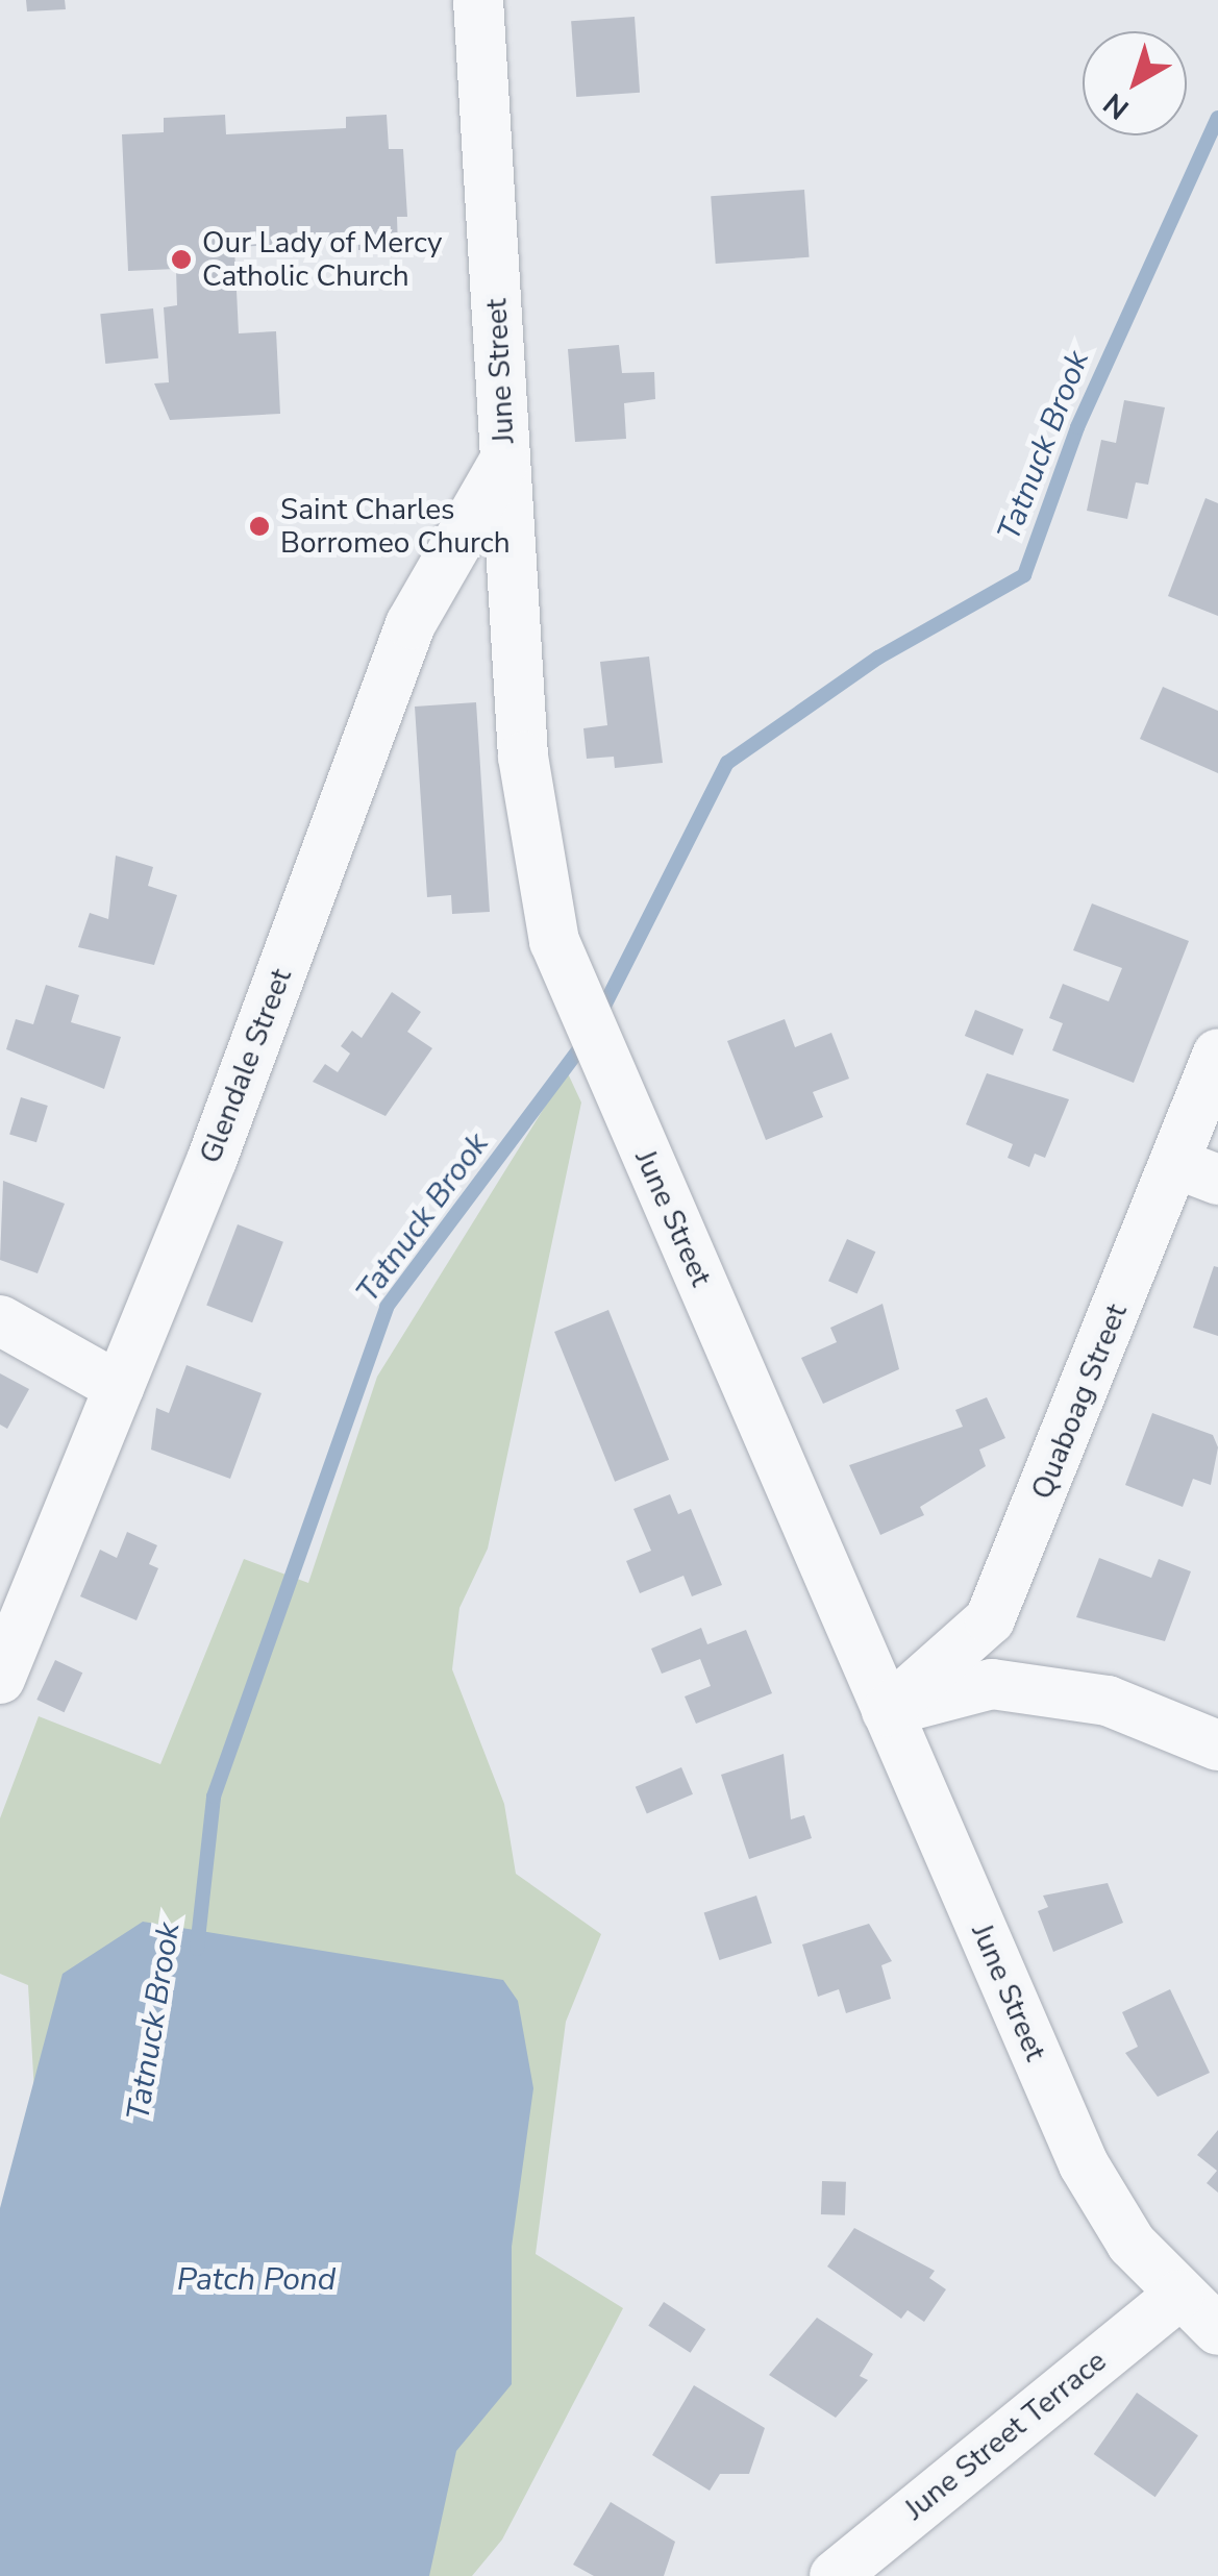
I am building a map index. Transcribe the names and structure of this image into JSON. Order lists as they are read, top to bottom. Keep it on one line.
{"streets":{"street":["June Street","Glendale Street","Quaboag Street","June Street Terrace"]},"crossings":[["June Street","Glendale Street"],["June Street","Quaboag Street"],["June Street","June Street Terrace"]],"water":["Tatnuck Brook","Patch Pond"],"places":["Our Lady of Mercy Catholic Church","Saint Charles Borromeo Church"],"north":"bottom left"}
